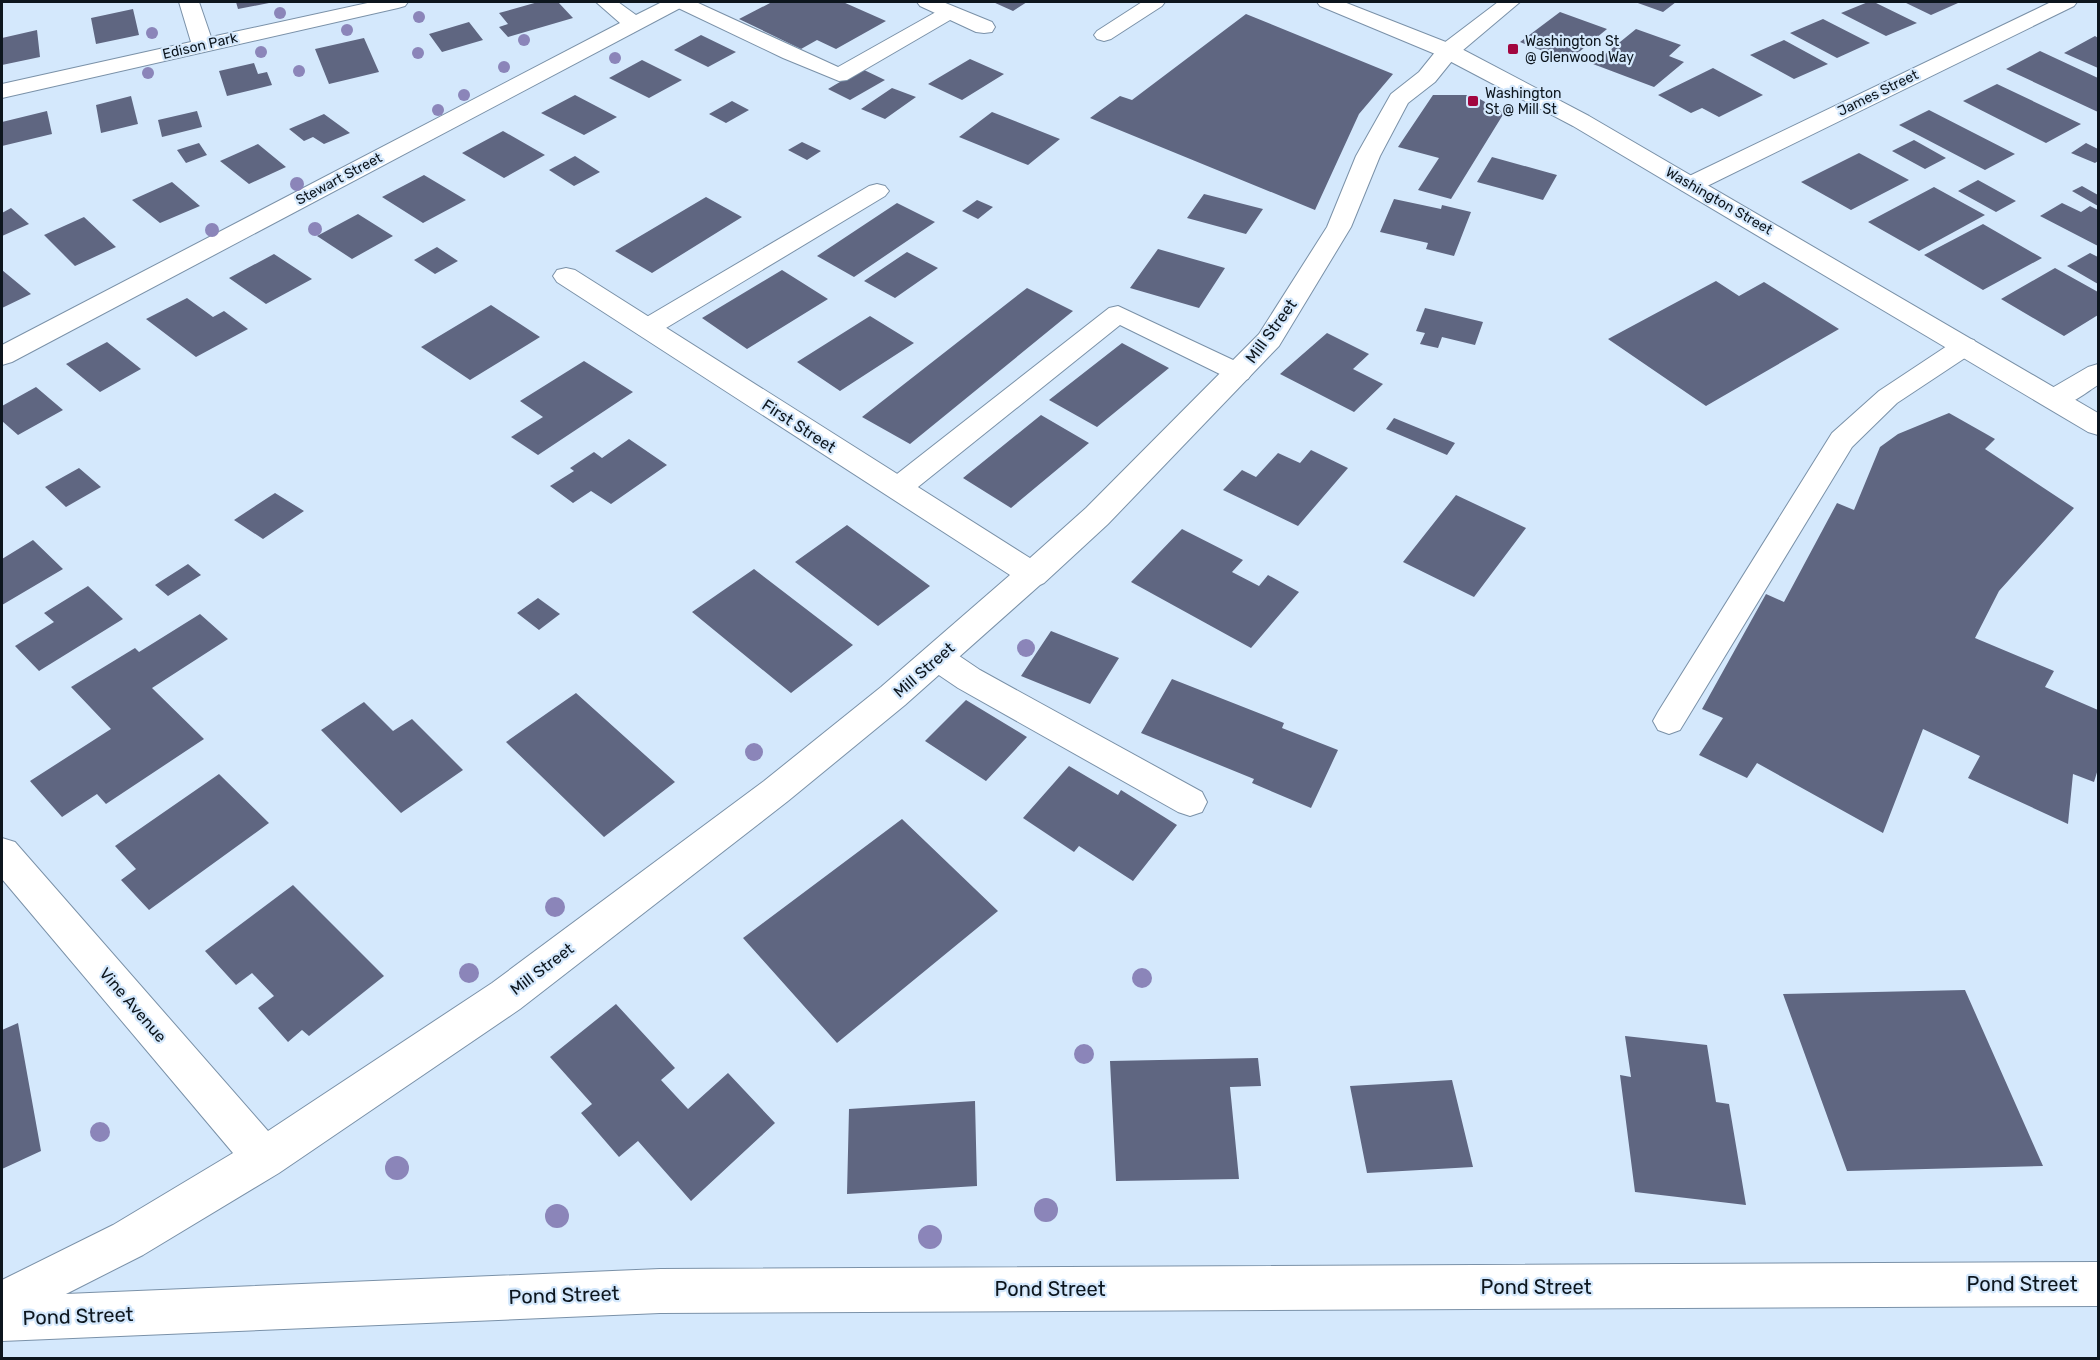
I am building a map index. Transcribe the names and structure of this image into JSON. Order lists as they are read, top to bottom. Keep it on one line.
{"streets":{"street":["Edison Park","James Street","Stewart Street","Washington Street","Mill Street","First Street","Vine Avenue","Pond Street"]},"crossings":[["James Street","Washington Street"],["Washington Street","Mill Street"],["Mill Street","First Street"],["Mill Street","Vine Avenue"],["Mill Street","Pond Street"],["Vine Avenue","Pond Street"]],"places":{"transit":["Washington St @ Glenwood Way","Washington St @ Mill St"]}}
